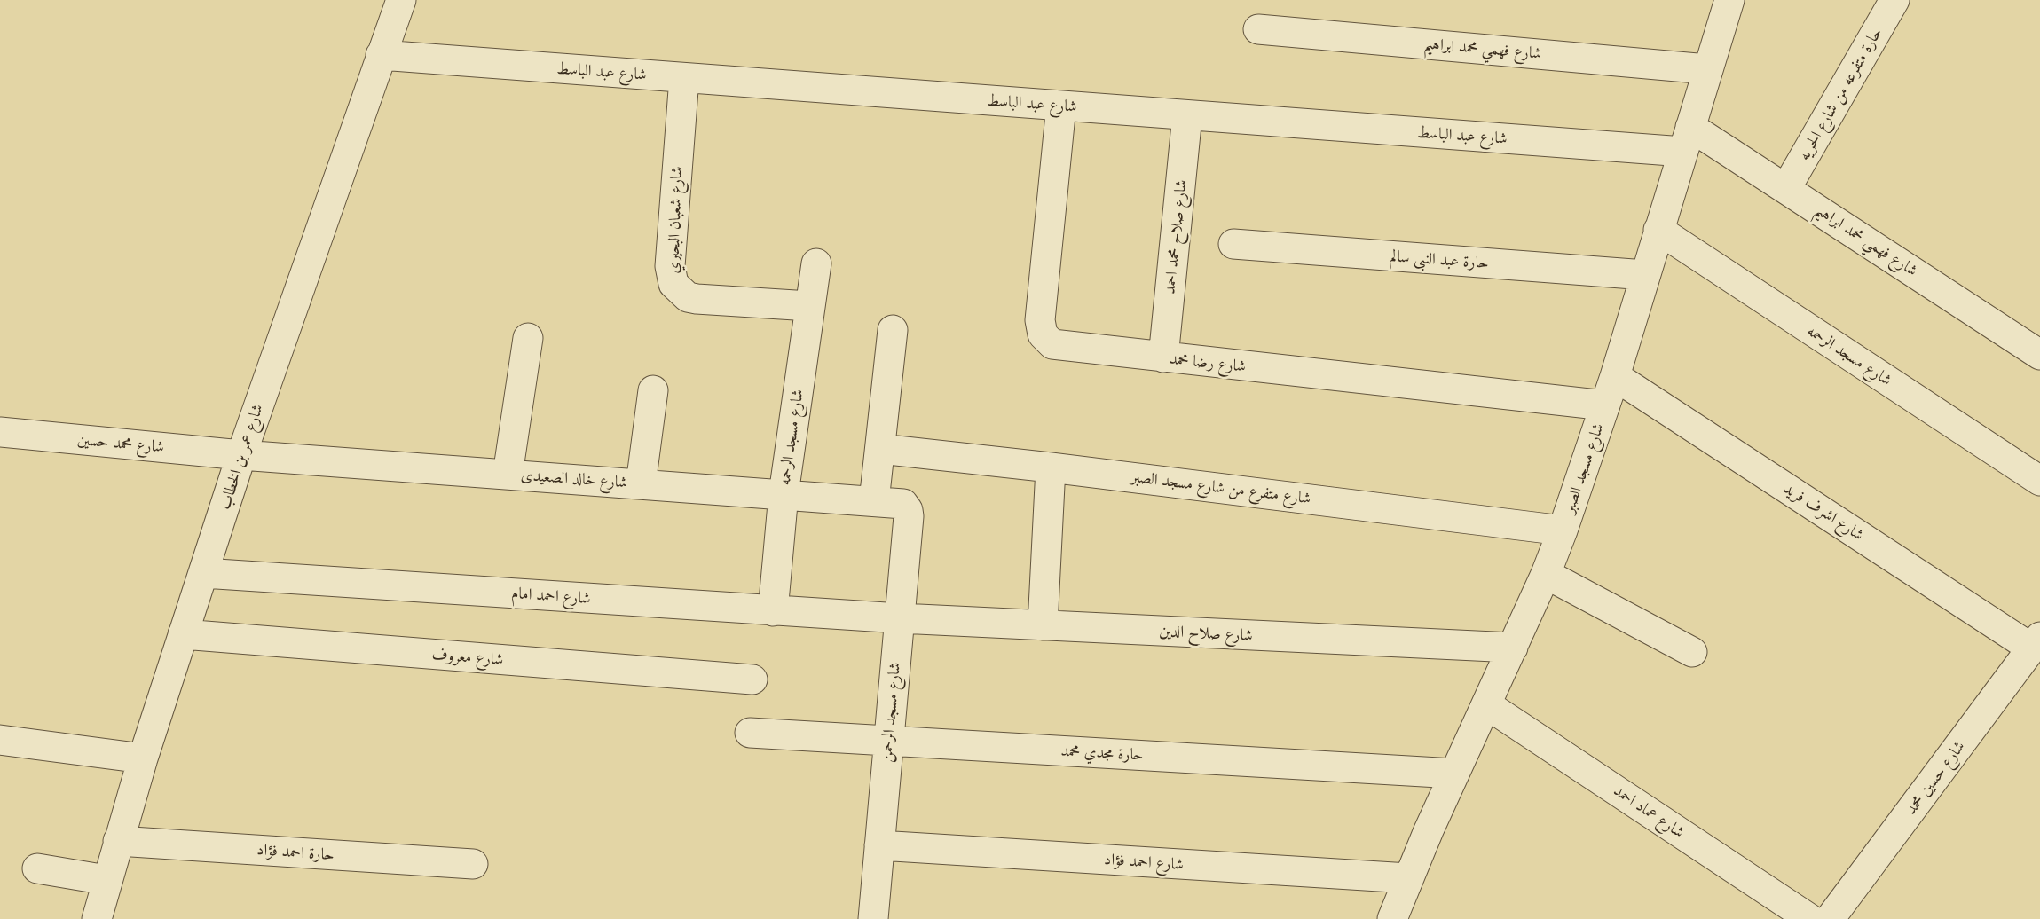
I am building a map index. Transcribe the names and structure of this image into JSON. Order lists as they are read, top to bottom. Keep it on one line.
{"streets":{"street":["شارع فهمي محمد ابراهيم","شارع عبد الباسط","حارة متفرعه من شارع الحريه","شارع شعبان البحيري","شارع صلاح محمد احمد","حارة عبد النبى سالم","شارع مسجد الرحمه","شارع رضا محمد","شارع محمد حسين","شارع عمر بن الخطاب","شارع مسجد الصبر","شارع خالد الصعيدى","شارع متفرع من شارع مسجد الصبر","شارع اشرف فريد","شارع احمد امام","شارع صلاح الدين","شارع معروف","شارع مسجد الرحمن","حارة مجدي محمد","شارع حسين محمد","شارع عماد احمد","حارة احمد فؤاد","شارع احمد فؤاد"]},"crossings":[["شارع فهمي محمد ابراهيم","شارع عبد الباسط"],["شارع فهمي محمد ابراهيم","حارة متفرعه من شارع الحريه"],["شارع فهمي محمد ابراهيم","شارع مسجد الصبر"],["شارع عبد الباسط","شارع شعبان البحيري"],["شارع عبد الباسط","شارع صلاح محمد احمد"],["شارع عبد الباسط","شارع رضا محمد"],["شارع عبد الباسط","شارع عمر بن الخطاب"],["شارع عبد الباسط","شارع مسجد الصبر"],["شارع شعبان البحيري","شارع مسجد الرحمه"],["شارع صلاح محمد احمد","شارع رضا محمد"],["حارة عبد النبى سالم","شارع مسجد الصبر"],["شارع مسجد الرحمه","شارع مسجد الصبر"],["شارع مسجد الرحمه","شارع خالد الصعيدى"],["شارع مسجد الرحمه","شارع احمد امام"],["شارع رضا محمد","شارع مسجد الصبر"],["شارع محمد حسين","شارع عمر بن الخطاب"],["شارع محمد حسين","شارع خالد الصعيدى"],["شارع عمر بن الخطاب","شارع خالد الصعيدى"],["شارع عمر بن الخطاب","شارع احمد امام"],["شارع عمر بن الخطاب","شارع معروف"],["شارع عمر بن الخطاب","حارة احمد فؤاد"],["شارع مسجد الصبر","شارع متفرع من شارع مسجد الصبر"],["شارع مسجد الصبر","شارع اشرف فريد"],["شارع مسجد الصبر","شارع صلاح الدين"],["شارع مسجد الصبر","حارة مجدي محمد"],["شارع مسجد الصبر","شارع عماد احمد"],["شارع مسجد الصبر","شارع احمد فؤاد"],["شارع خالد الصعيدى","شارع مسجد الرحمن"],["شارع اشرف فريد","شارع حسين محمد"],["شارع احمد امام","شارع صلاح الدين"],["شارع احمد امام","شارع مسجد الرحمن"],["شارع صلاح الدين","شارع مسجد الرحمن"],["شارع مسجد الرحمن","حارة مجدي محمد"],["شارع مسجد الرحمن","شارع احمد فؤاد"]]}
